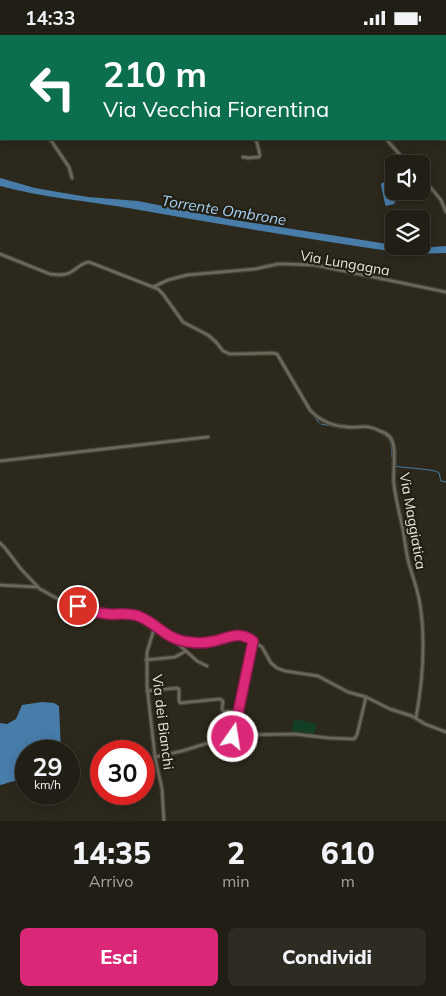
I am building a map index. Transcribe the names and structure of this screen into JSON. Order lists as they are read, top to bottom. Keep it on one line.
{"streets":{"street":["Via Lungagna","Via Maggiatica","Via dei Bianchi"]},"crossings":[["Via Lungagna","Via Maggiatica"]],"water":["Torrente Ombrone"],"page":{"status":"14:33","turn":["210 m","Via Vecchia Fiorentina"],"speed":"29 km/h","limit":"30","eta":["14:35","Arrivo","2","min","610","m"],"buttons":["Esci","Condividi"]}}
